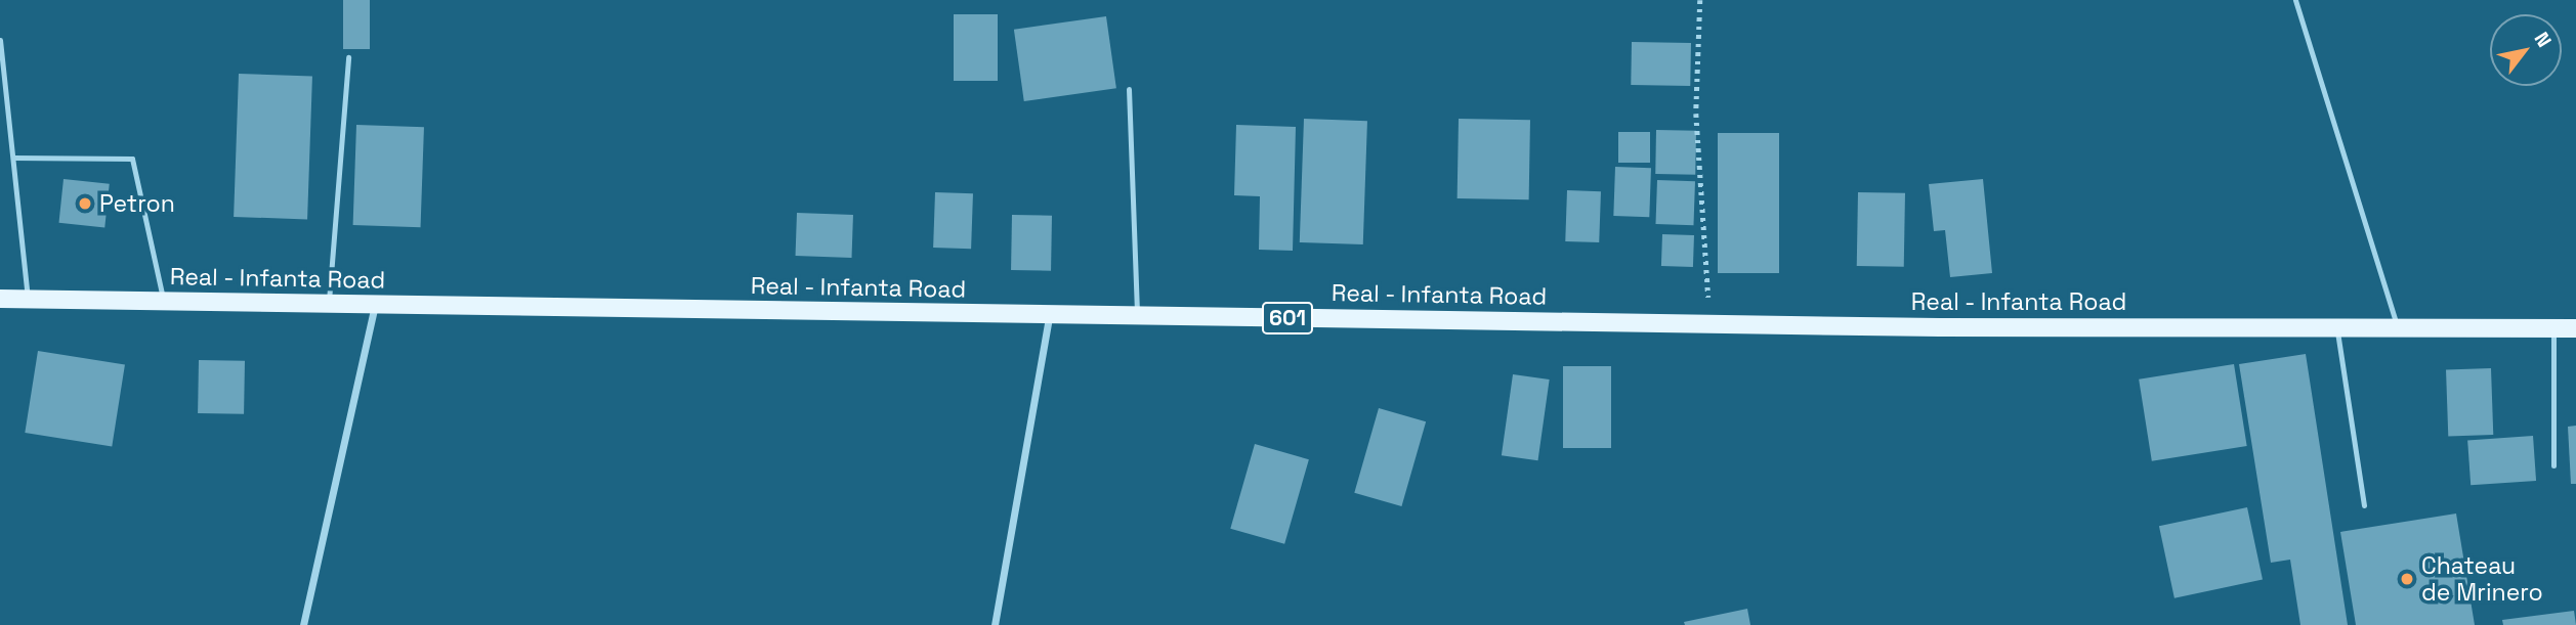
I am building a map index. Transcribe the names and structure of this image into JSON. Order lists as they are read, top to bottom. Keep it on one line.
{"streets":{"main road":["Real - Infanta Road","601"]},"places":["Petron","Chateau de Mrinero"],"north":"top right"}
